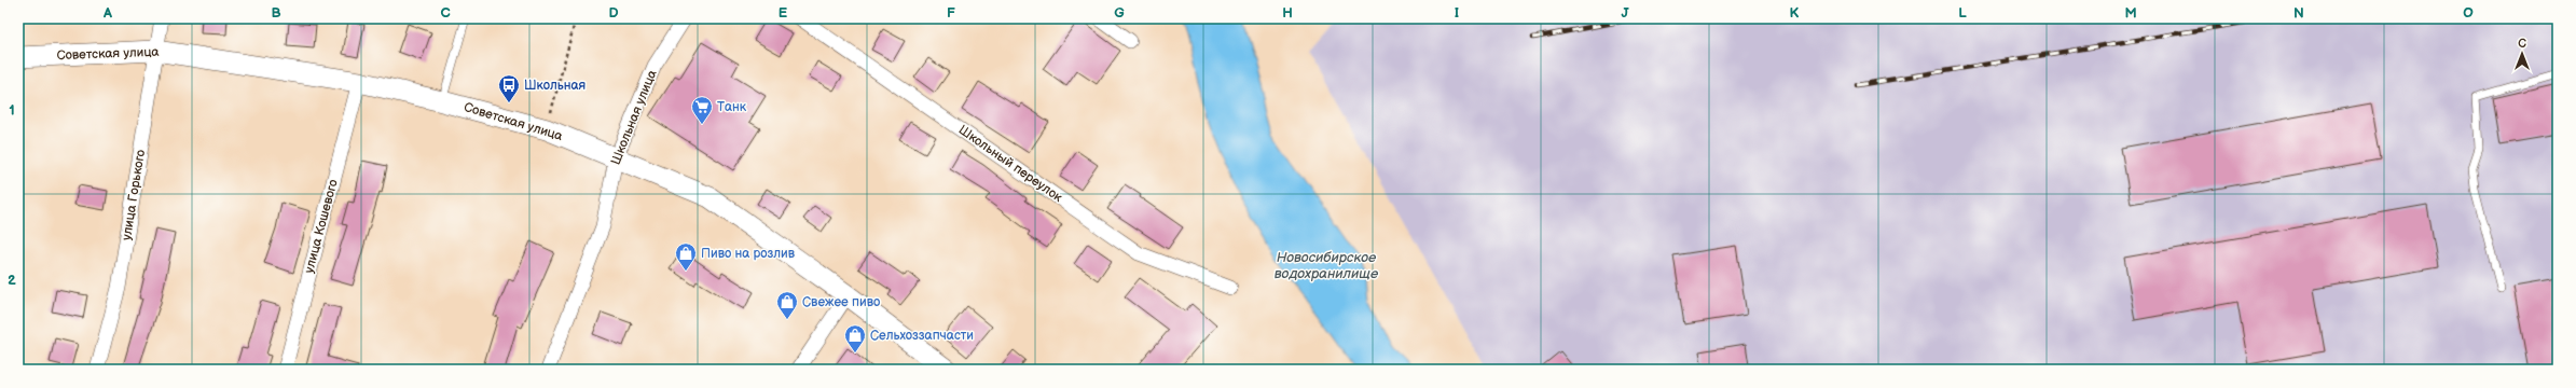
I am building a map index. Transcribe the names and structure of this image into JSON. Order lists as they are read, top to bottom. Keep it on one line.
{"streets":{"main road":["Советская улица"],"street":["Школьная улица","Школьный переулок","улица Горького","улица Кошевого"]},"crossings":[["Советская улица","Школьная улица"],["Советская улица","улица Горького"],["Советская улица","улица Кошевого"]],"water":["Новосибирское водохранилище"],"places":{"bus stop":["Школьная"],"supermarket":["Танк"],"shop":["Пиво на розлив","Свежее пиво","Сельхоззапчасти"]},"north":"top","grid":{"columns":["A","B","C","D","E","F","G","H","I","J","K","L","M","N","O"],"rows":["1","2"]}}
